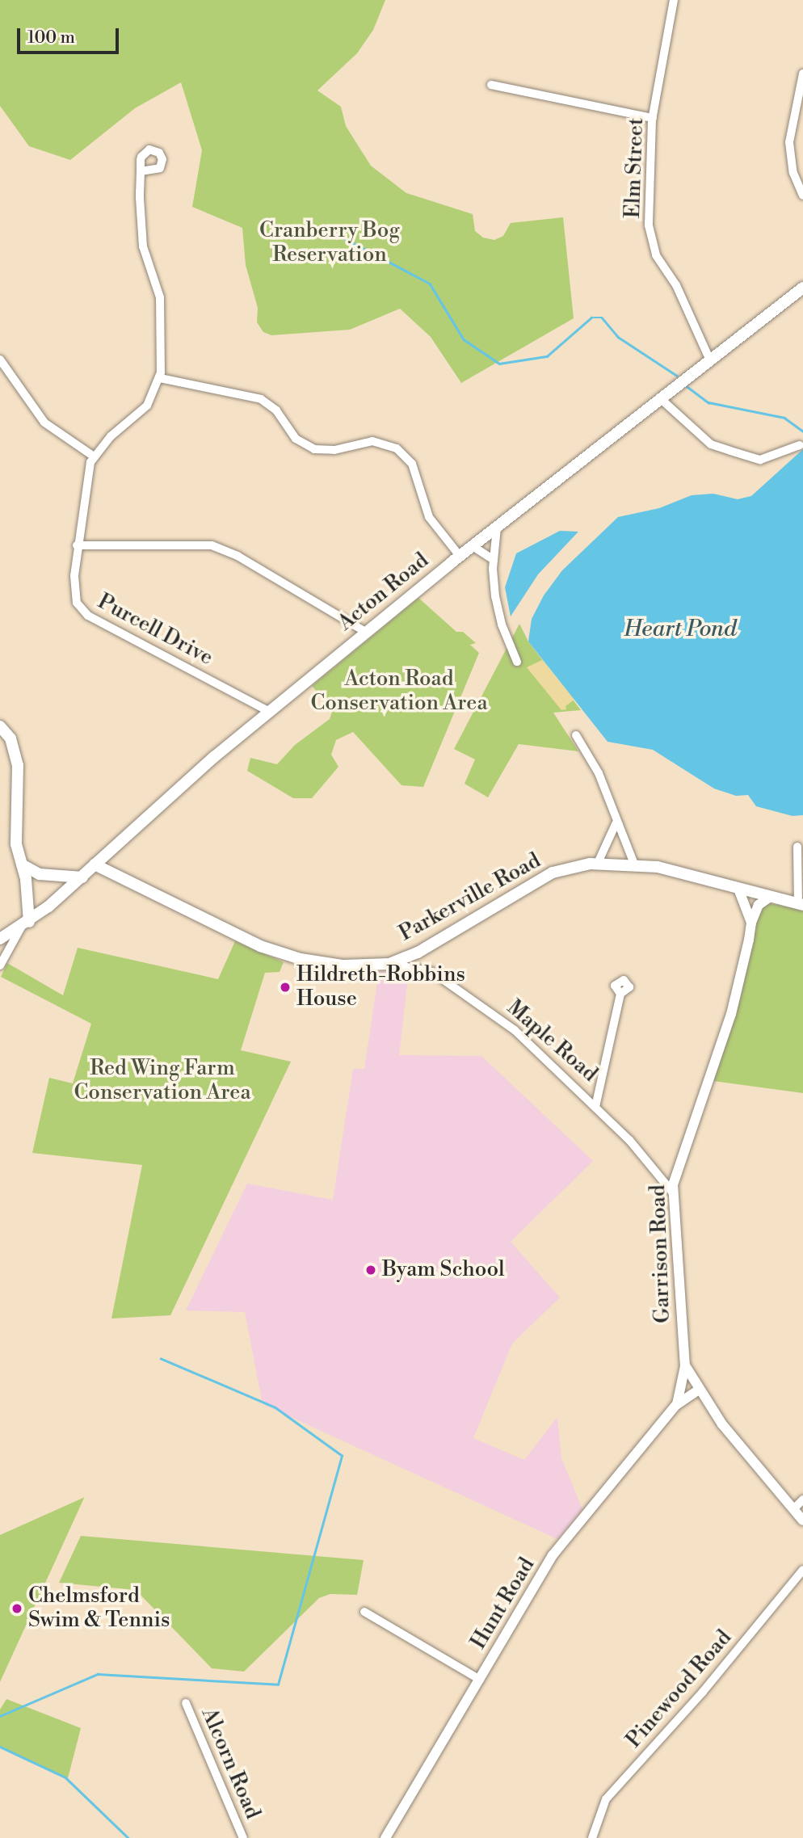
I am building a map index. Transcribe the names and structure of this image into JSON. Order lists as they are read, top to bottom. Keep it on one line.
{"streets":{"main road":["Acton Road","Parkerville Road","Maple Road"],"street":["Elm Street","Purcell Drive","Garrison Road","Hunt Road","Pinewood Road","Alcorn Road"]},"crossings":[["Elm Street","Acton Road"],["Acton Road","Purcell Drive"],["Acton Road","Maple Road"],["Parkerville Road","Maple Road"],["Parkerville Road","Garrison Road"],["Maple Road","Garrison Road"],["Garrison Road","Hunt Road"]],"water":["Heart Pond"],"parks":["Cranberry Bog Reservation","Acton Road Conservation Area","Red Wing Farm Conservation Area"],"places":["Hildreth-Robbins House","Byam School","Chelmsford Swim & Tennis"],"scale_bar":"100 m"}
